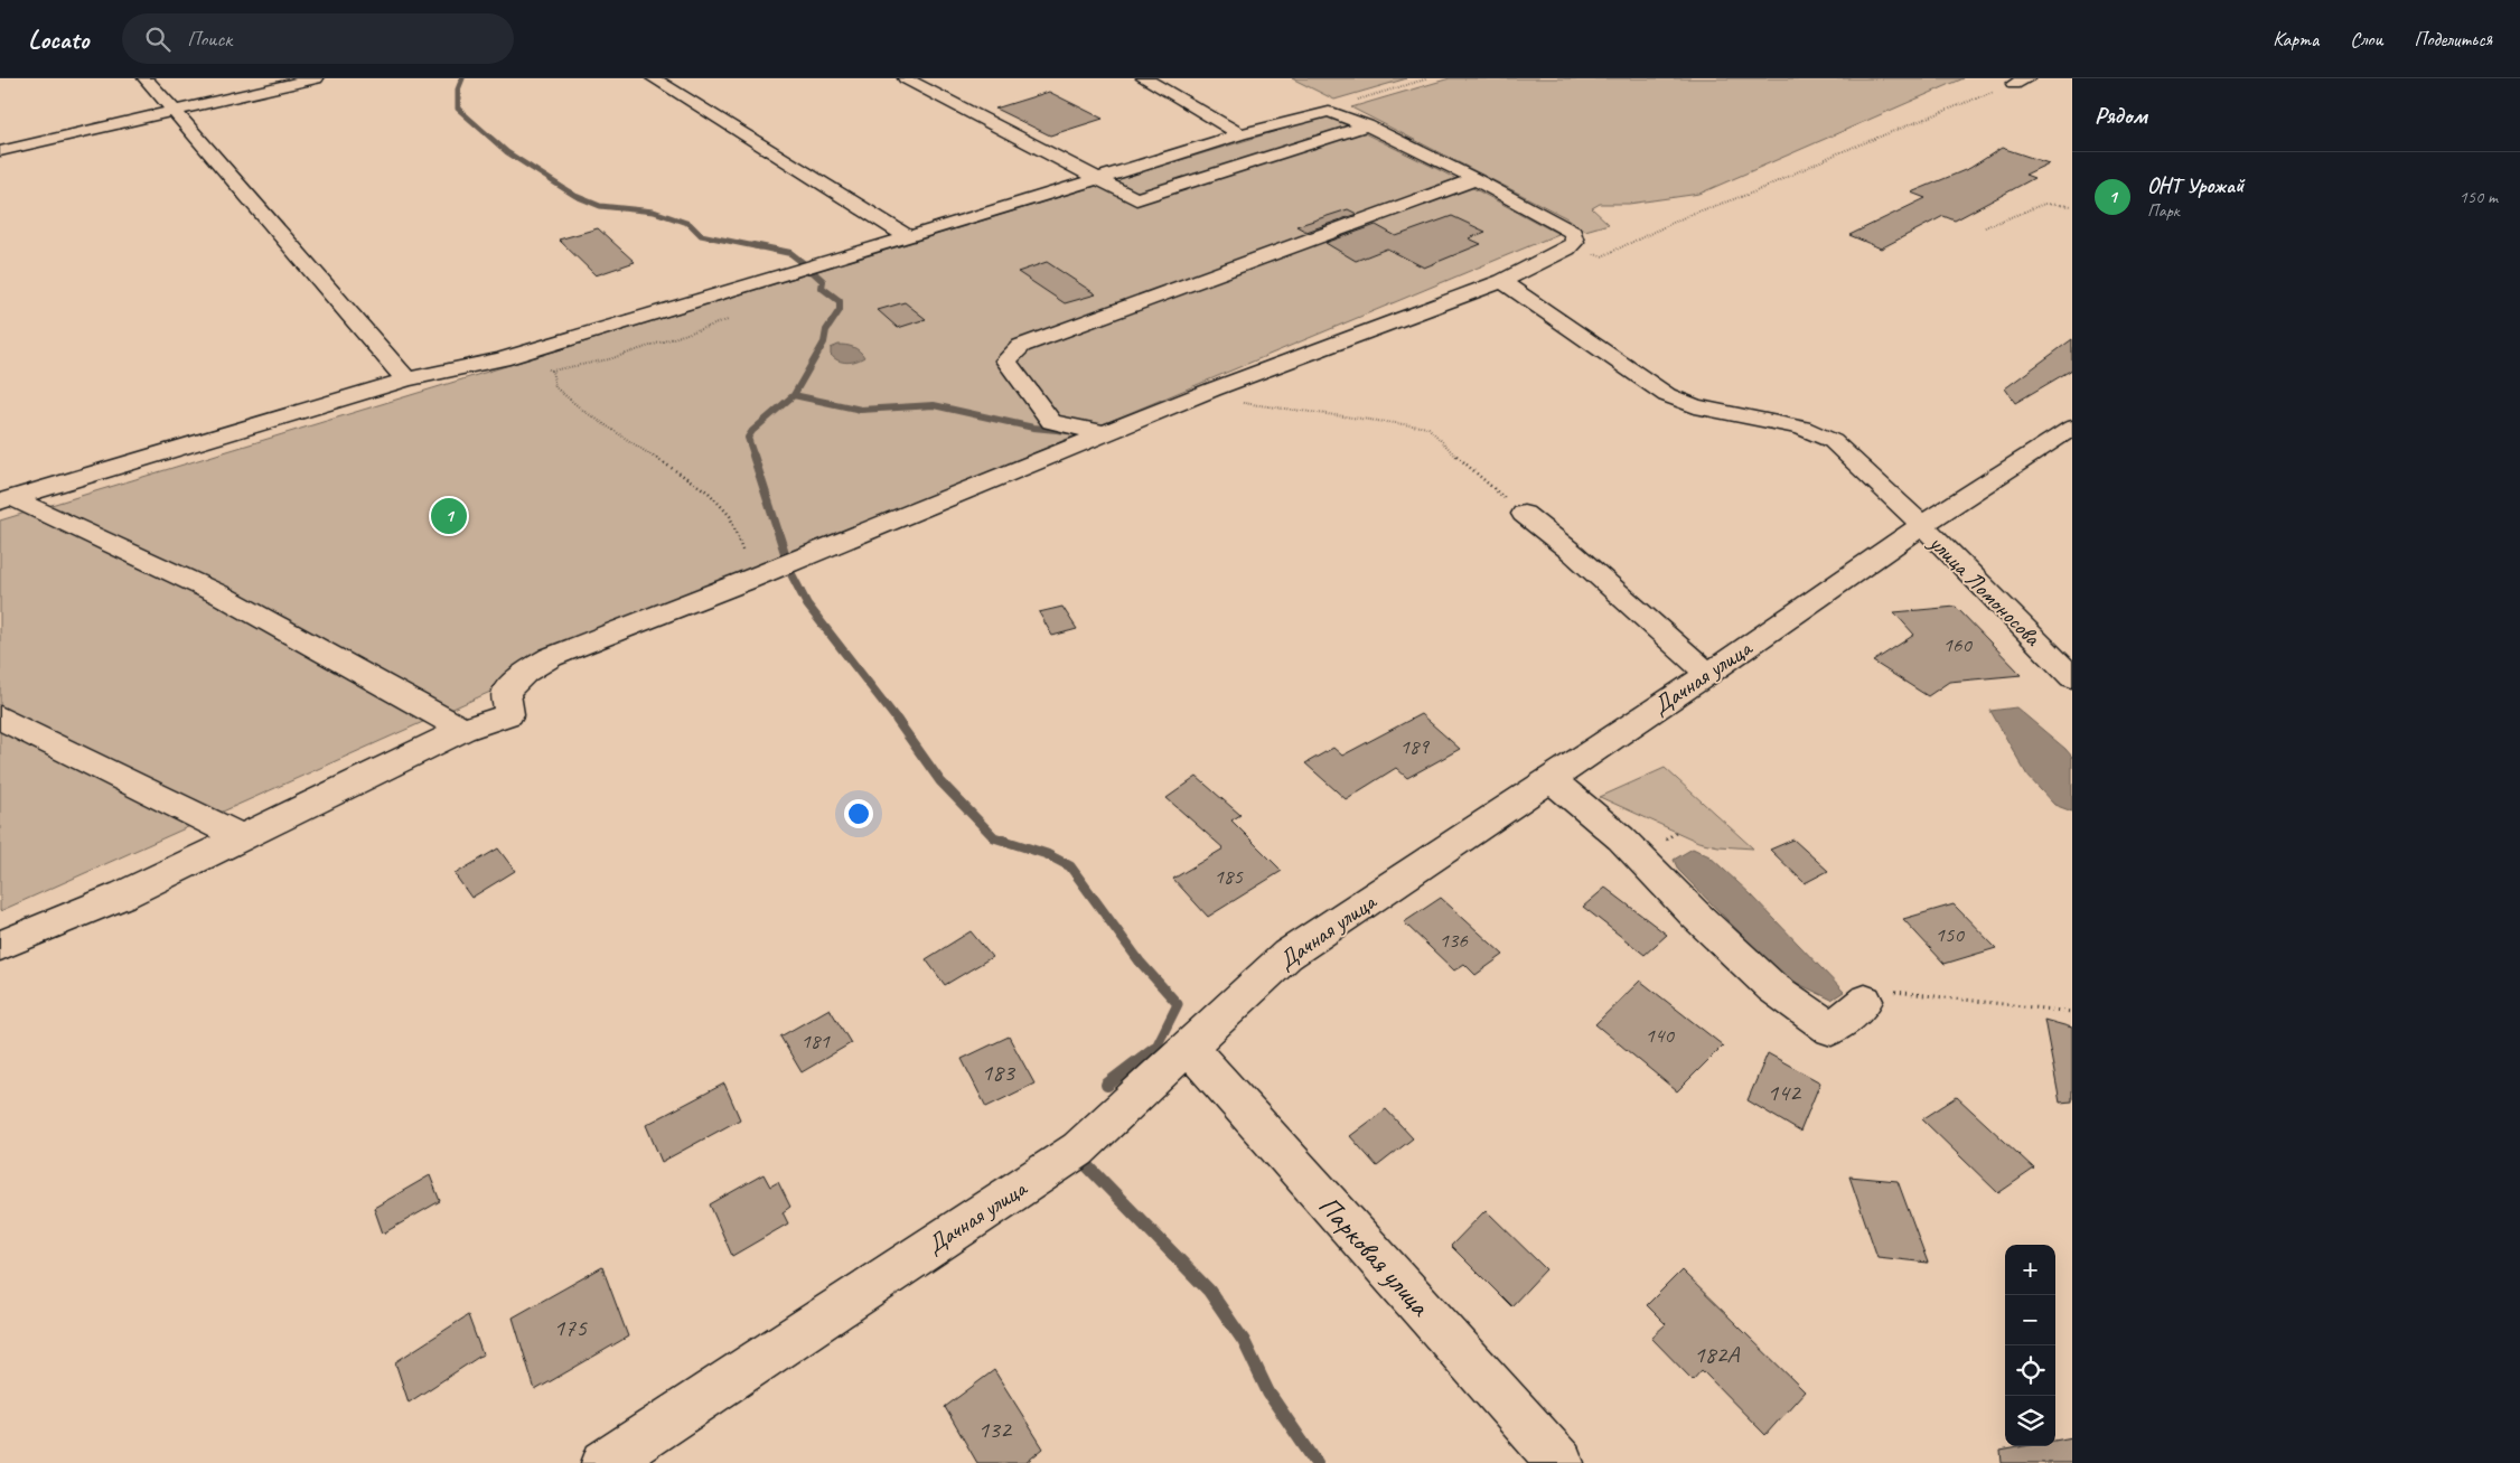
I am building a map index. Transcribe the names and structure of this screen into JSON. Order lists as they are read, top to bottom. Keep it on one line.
{"streets":{"street":["улица Ломоносова","Дачная улица","Парковая улица"]},"crossings":[["улица Ломоносова","Дачная улица"],["Дачная улица","Парковая улица"]],"house_numbers":["160","189","185","150","136","140","181","183","142","175","182А","132"],"page":{"header":"Locato","search":"Поиск","nav":["Карта","Слои","Поделиться"],"heading":"Рядом","list":[{"mark":"1","name":"ОНТ Урожай","note":"Парк","value":"150 m"}],"pins":"1","map_buttons":["+","−"]}}
